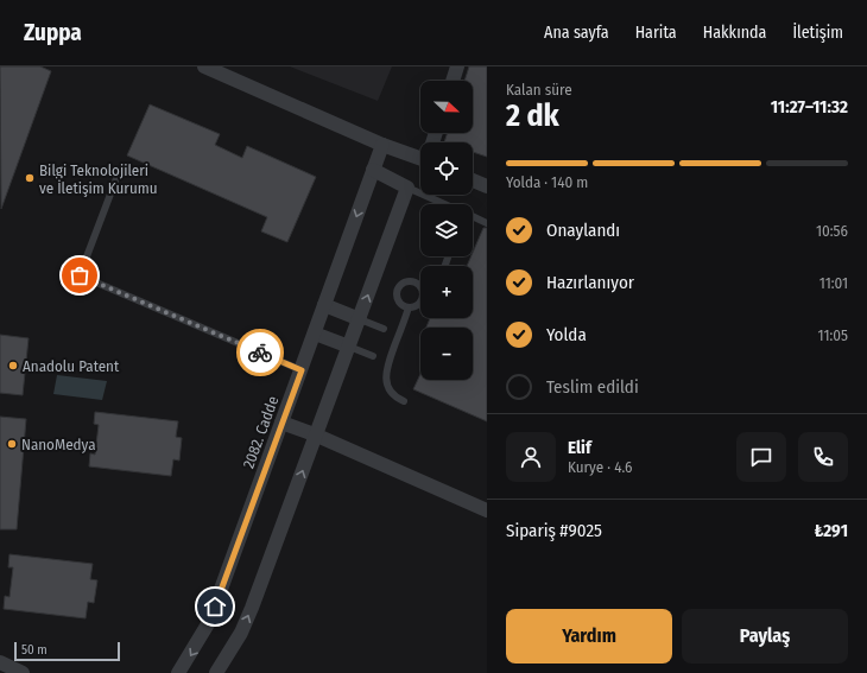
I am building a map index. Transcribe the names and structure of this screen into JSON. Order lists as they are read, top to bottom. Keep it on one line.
{"streets":{"street":["2082. Cadde"]},"places":["Bilgi Teknolojileri ve İletişim Kurumu","Anadolu Patent","NanoMedya"],"scale_bar":"50 m","north":"right","page":{"header":"Zuppa","nav":["Ana sayfa","Harita","Hakkında","İletişim"],"heading":["2 dk","Kalan süre","11:27–11:32"],"panel":["Elif","Kurye · 4.6","Sipariş #9025","₺291"],"map_buttons":["+","−"],"bar":"Yolda · 140 m","list":[["Onaylandı","10:56"],["Hazırlanıyor","11:01"],["Yolda","11:05"],"Teslim edildi"],"buttons":["Yardım","Paylaş"],"scale":"50 m"}}
